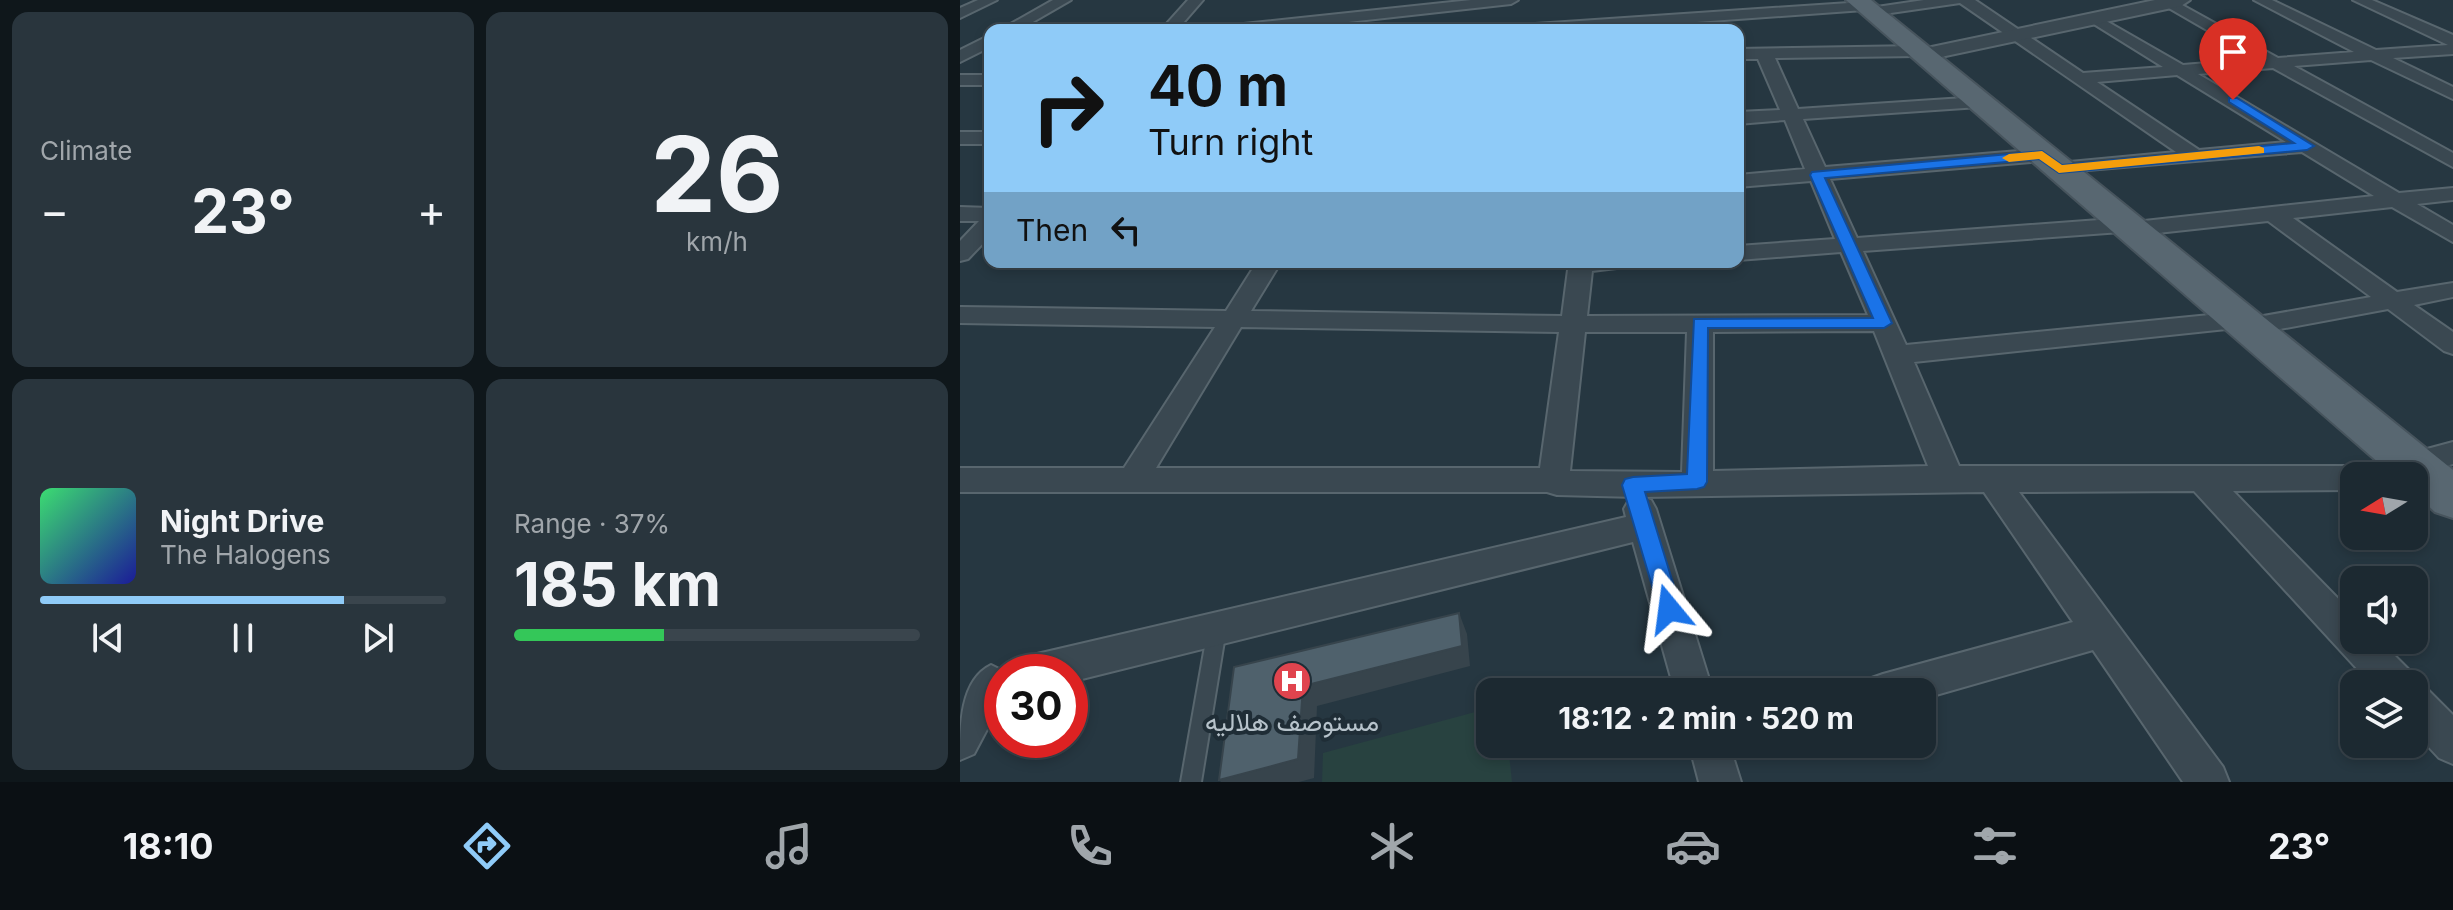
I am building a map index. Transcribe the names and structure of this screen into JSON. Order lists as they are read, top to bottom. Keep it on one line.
{"places":{"hospital":["مستوصف هلاليه"]},"north":"left","page":{"tile":["Climate",["26","km/h"],["Range · 37%","185 km"]],"turn":["40 m","Turn right"],"heat":["−","23°","+"],"then":"Then","song":["Night Drive","The Halogens"],"limit":"30","trip":"18:12 · 2 min · 520 m","tabs":["18:10","23°"]}}
